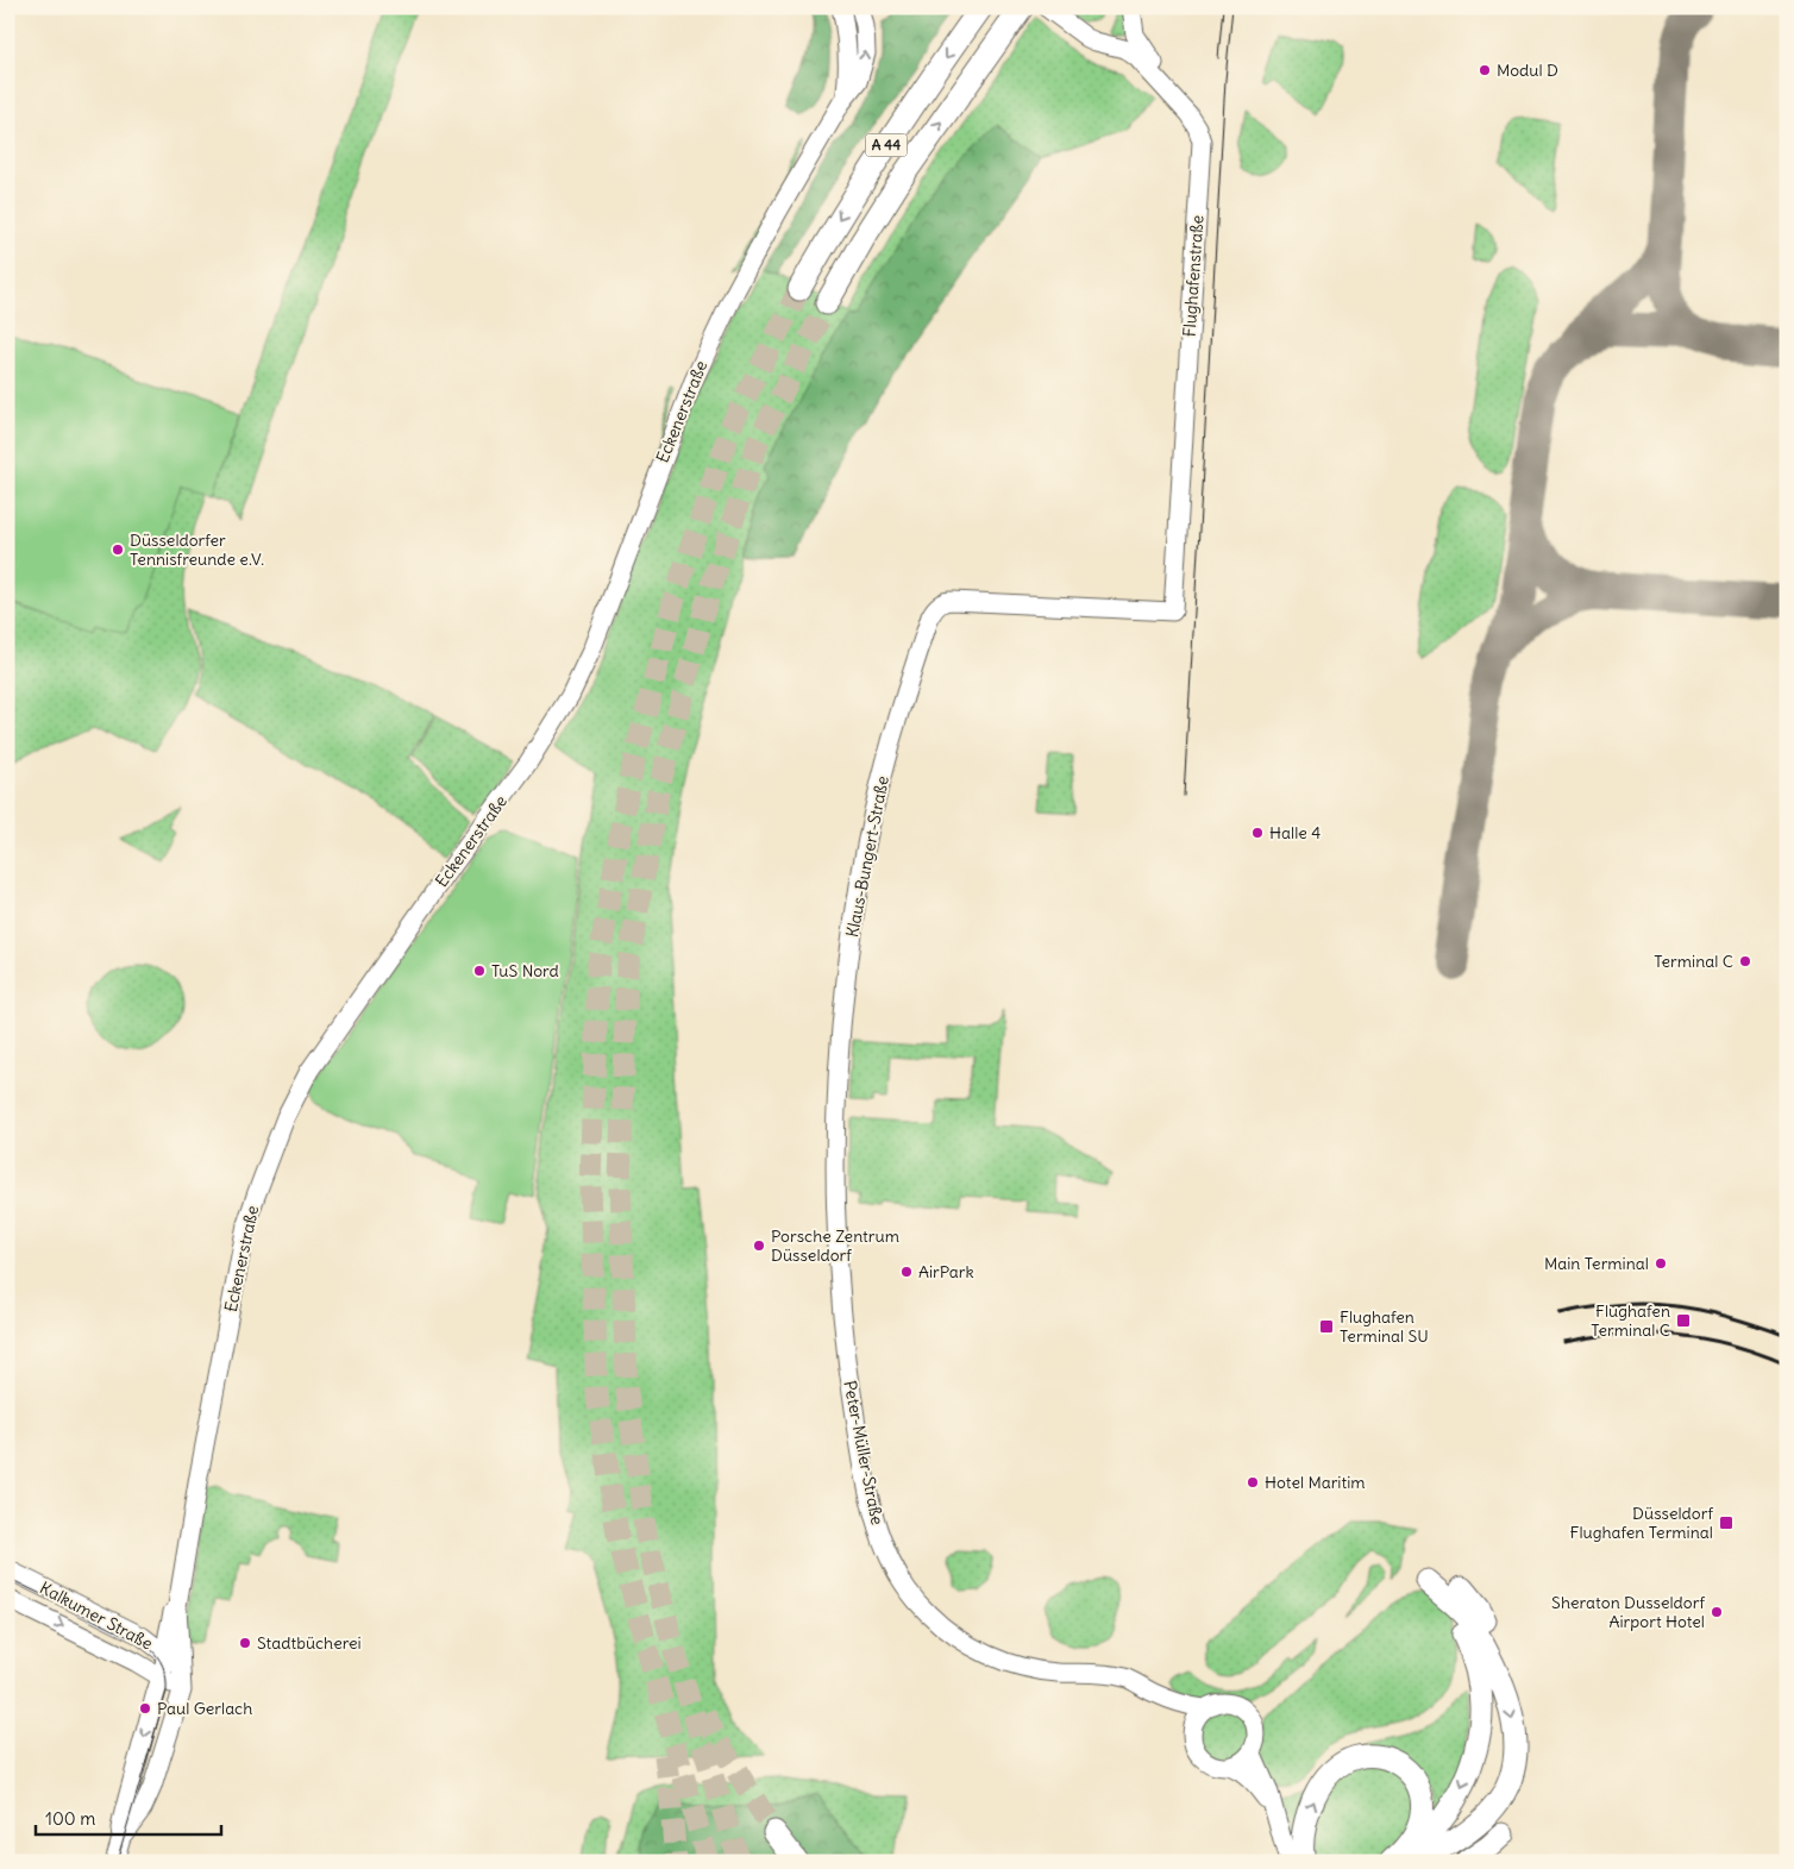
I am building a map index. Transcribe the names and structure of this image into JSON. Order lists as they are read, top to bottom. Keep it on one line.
{"streets":{"highway":["A 44"],"street":["Flughafenstraße","Eckenerstraße","Klaus-Bungert-Straße","Peter-Müller-Straße","Kalkumer Straße"]},"crossings":[["Flughafenstraße","Klaus-Bungert-Straße"],["Eckenerstraße","Kalkumer Straße"],["Klaus-Bungert-Straße","Peter-Müller-Straße"]],"places":{"other":["Modul D","Düsseldorfer Tennisfreunde e.V.","Halle 4","Terminal C","TuS Nord","Porsche Zentrum Düsseldorf","Main Terminal","AirPark","Hotel Maritim","Sheraton Dusseldorf Airport Hotel","Stadtbücherei","Paul Gerlach"],"transit":["Flughafen Terminal C","Flughafen Terminal SU","Düsseldorf Flughafen Terminal"]},"scale_bar":"100 m"}
